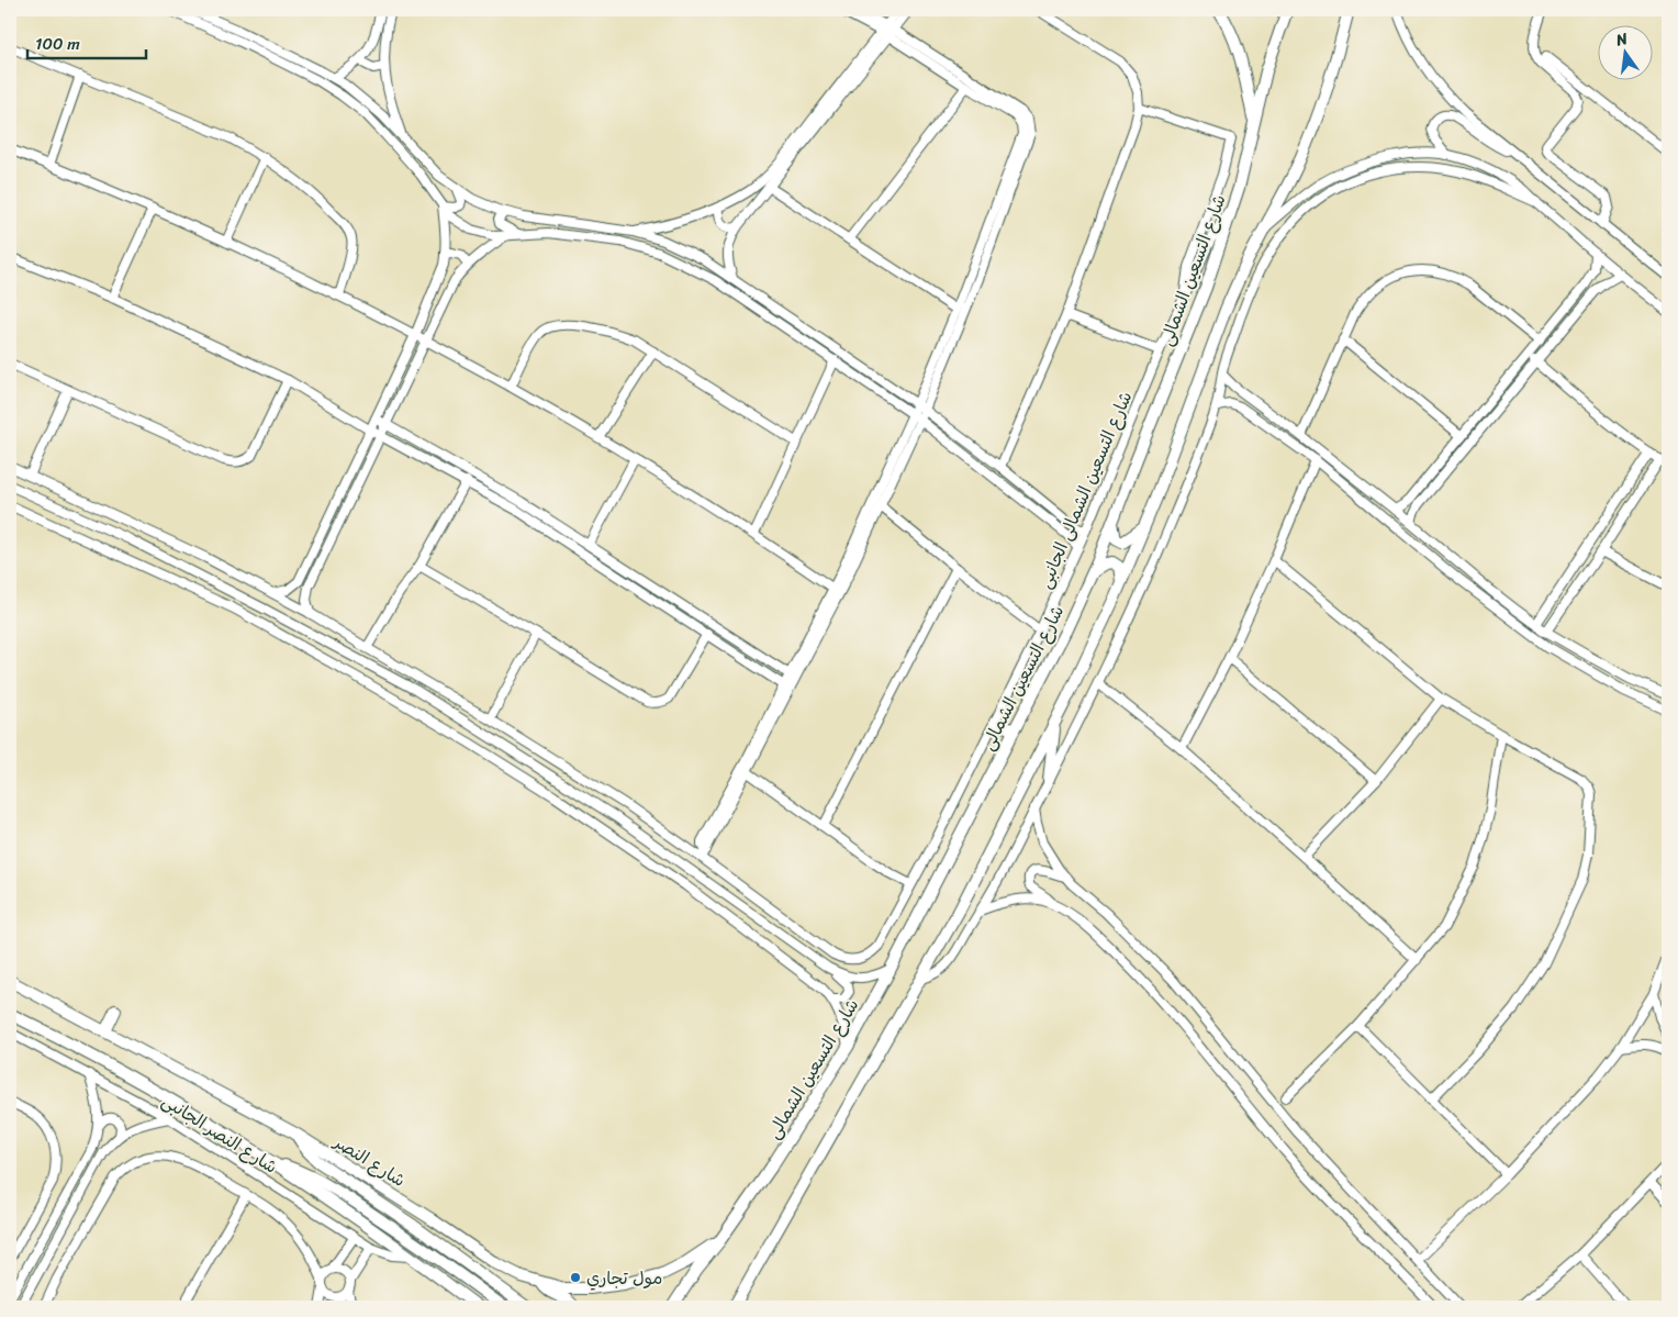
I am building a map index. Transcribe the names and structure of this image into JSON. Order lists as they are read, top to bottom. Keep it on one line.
{"streets":{"main road":["شارع التسعين الشمالى","شارع النصر"],"street":["شارع التسعين الشمالى الجانبى","شارع النصر الجانبى"]},"crossings":[["شارع التسعين الشمالى","شارع التسعين الشمالى الجانبى"],["شارع التسعين الشمالى","شارع النصر"]],"places":["مول تجاري"],"scale_bar":"100 m","north":"top"}
